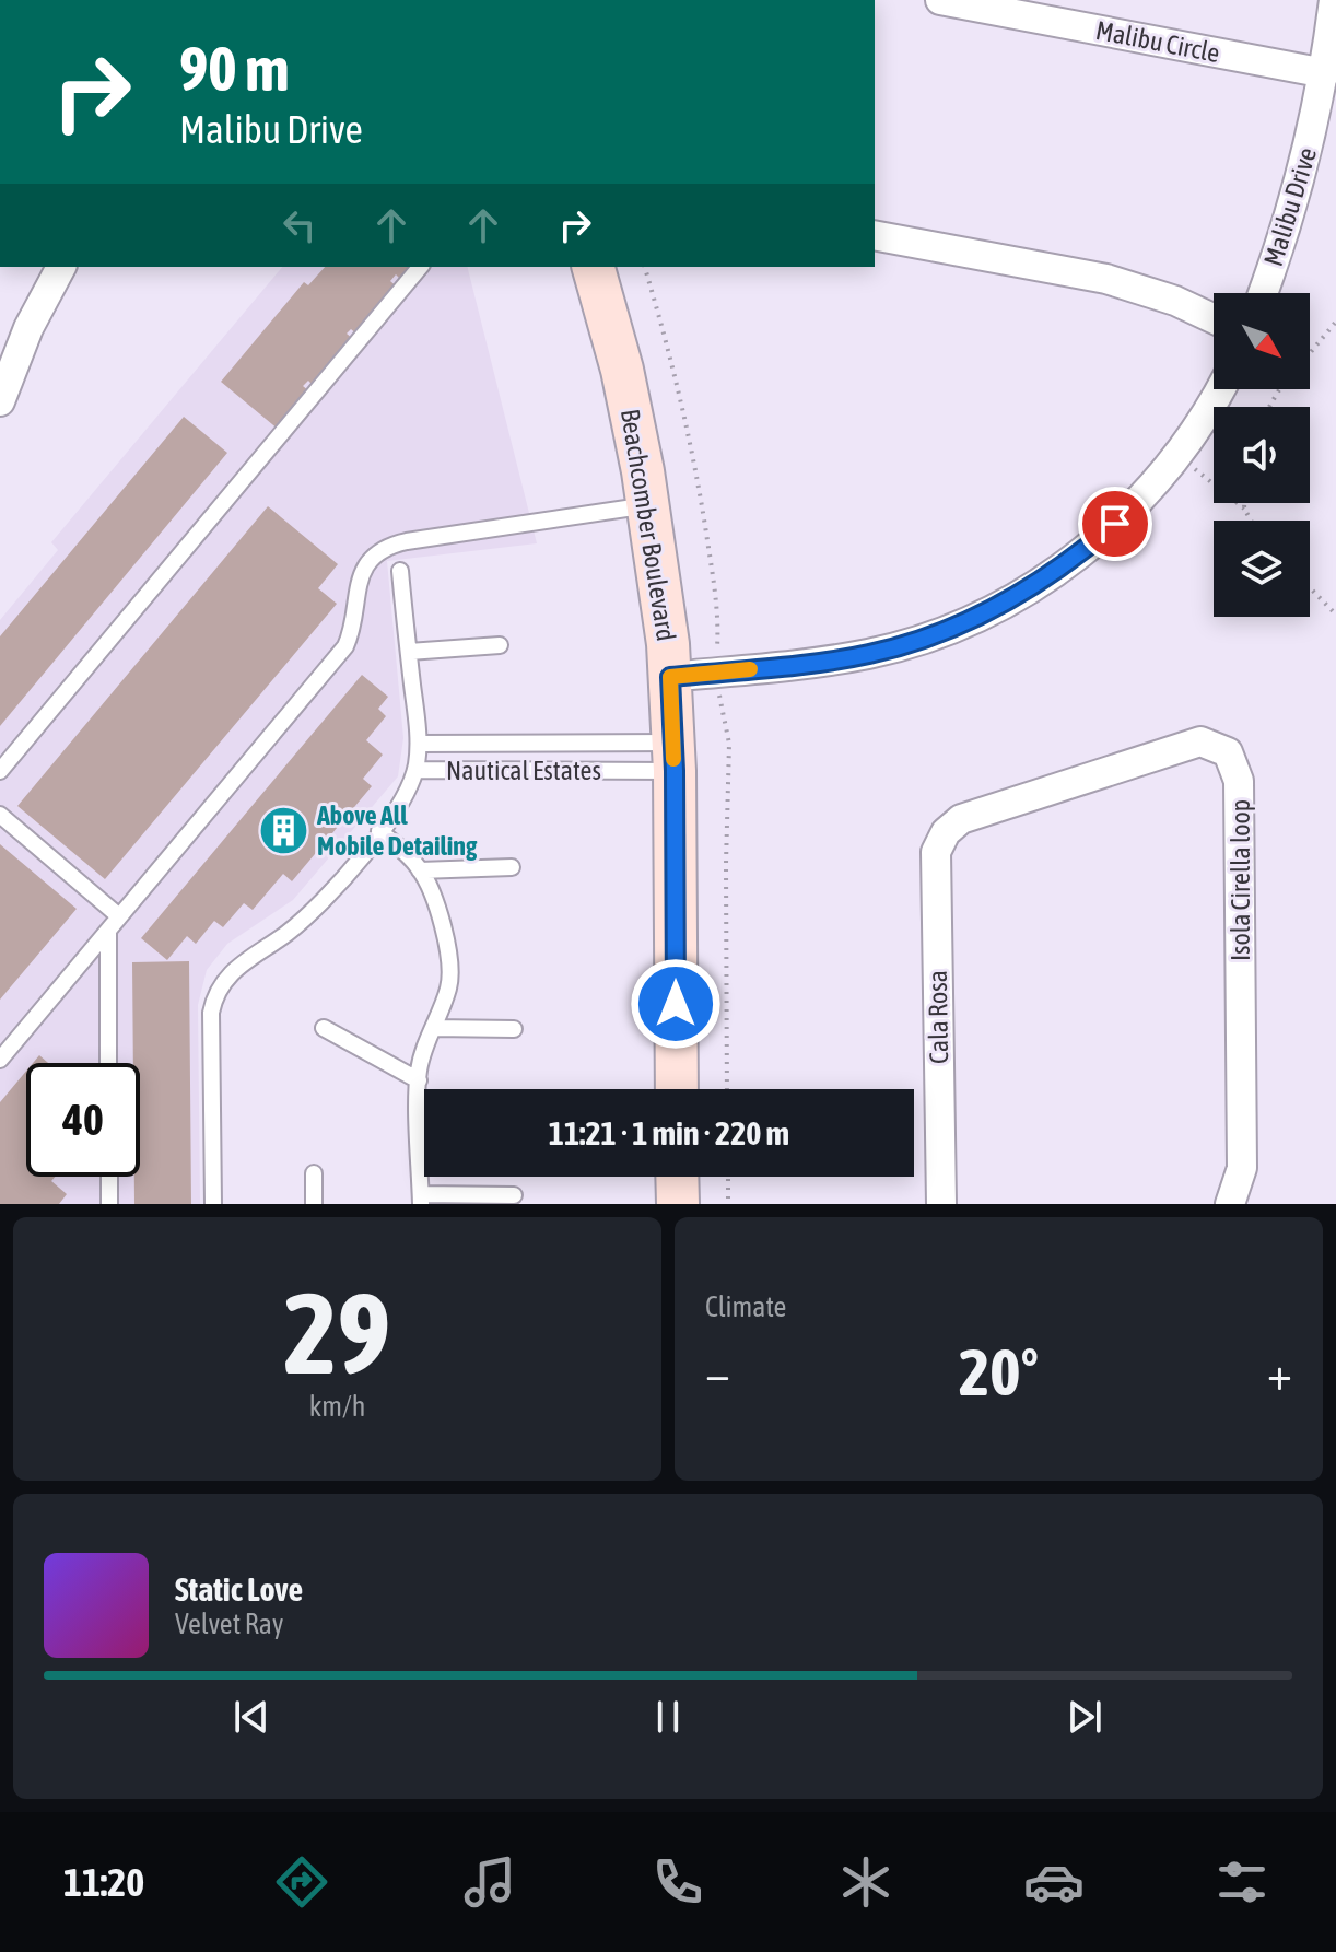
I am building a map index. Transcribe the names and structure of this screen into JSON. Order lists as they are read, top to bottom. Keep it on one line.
{"streets":{"street":["Malibu Circle","Malibu Drive","Beachcomber Boulevard","Isola Cirella loop","Cala Rosa"],"lane":["Nautical Estates"]},"crossings":[["Malibu Circle","Malibu Drive"],["Beachcomber Boulevard","Nautical Estates"],["Isola Cirella loop","Cala Rosa"]],"places":{"building":["Above All Mobile Detailing"]},"north":"bottom right","page":{"turn":["90 m","Malibu Drive"],"limit":"40","trip":"11:21 · 1 min · 220 m","tile":[["29","km/h"],"Climate"],"heat":["−","20°","+"],"song":["Static Love","Velvet Ray"],"tabs":"11:20"}}
